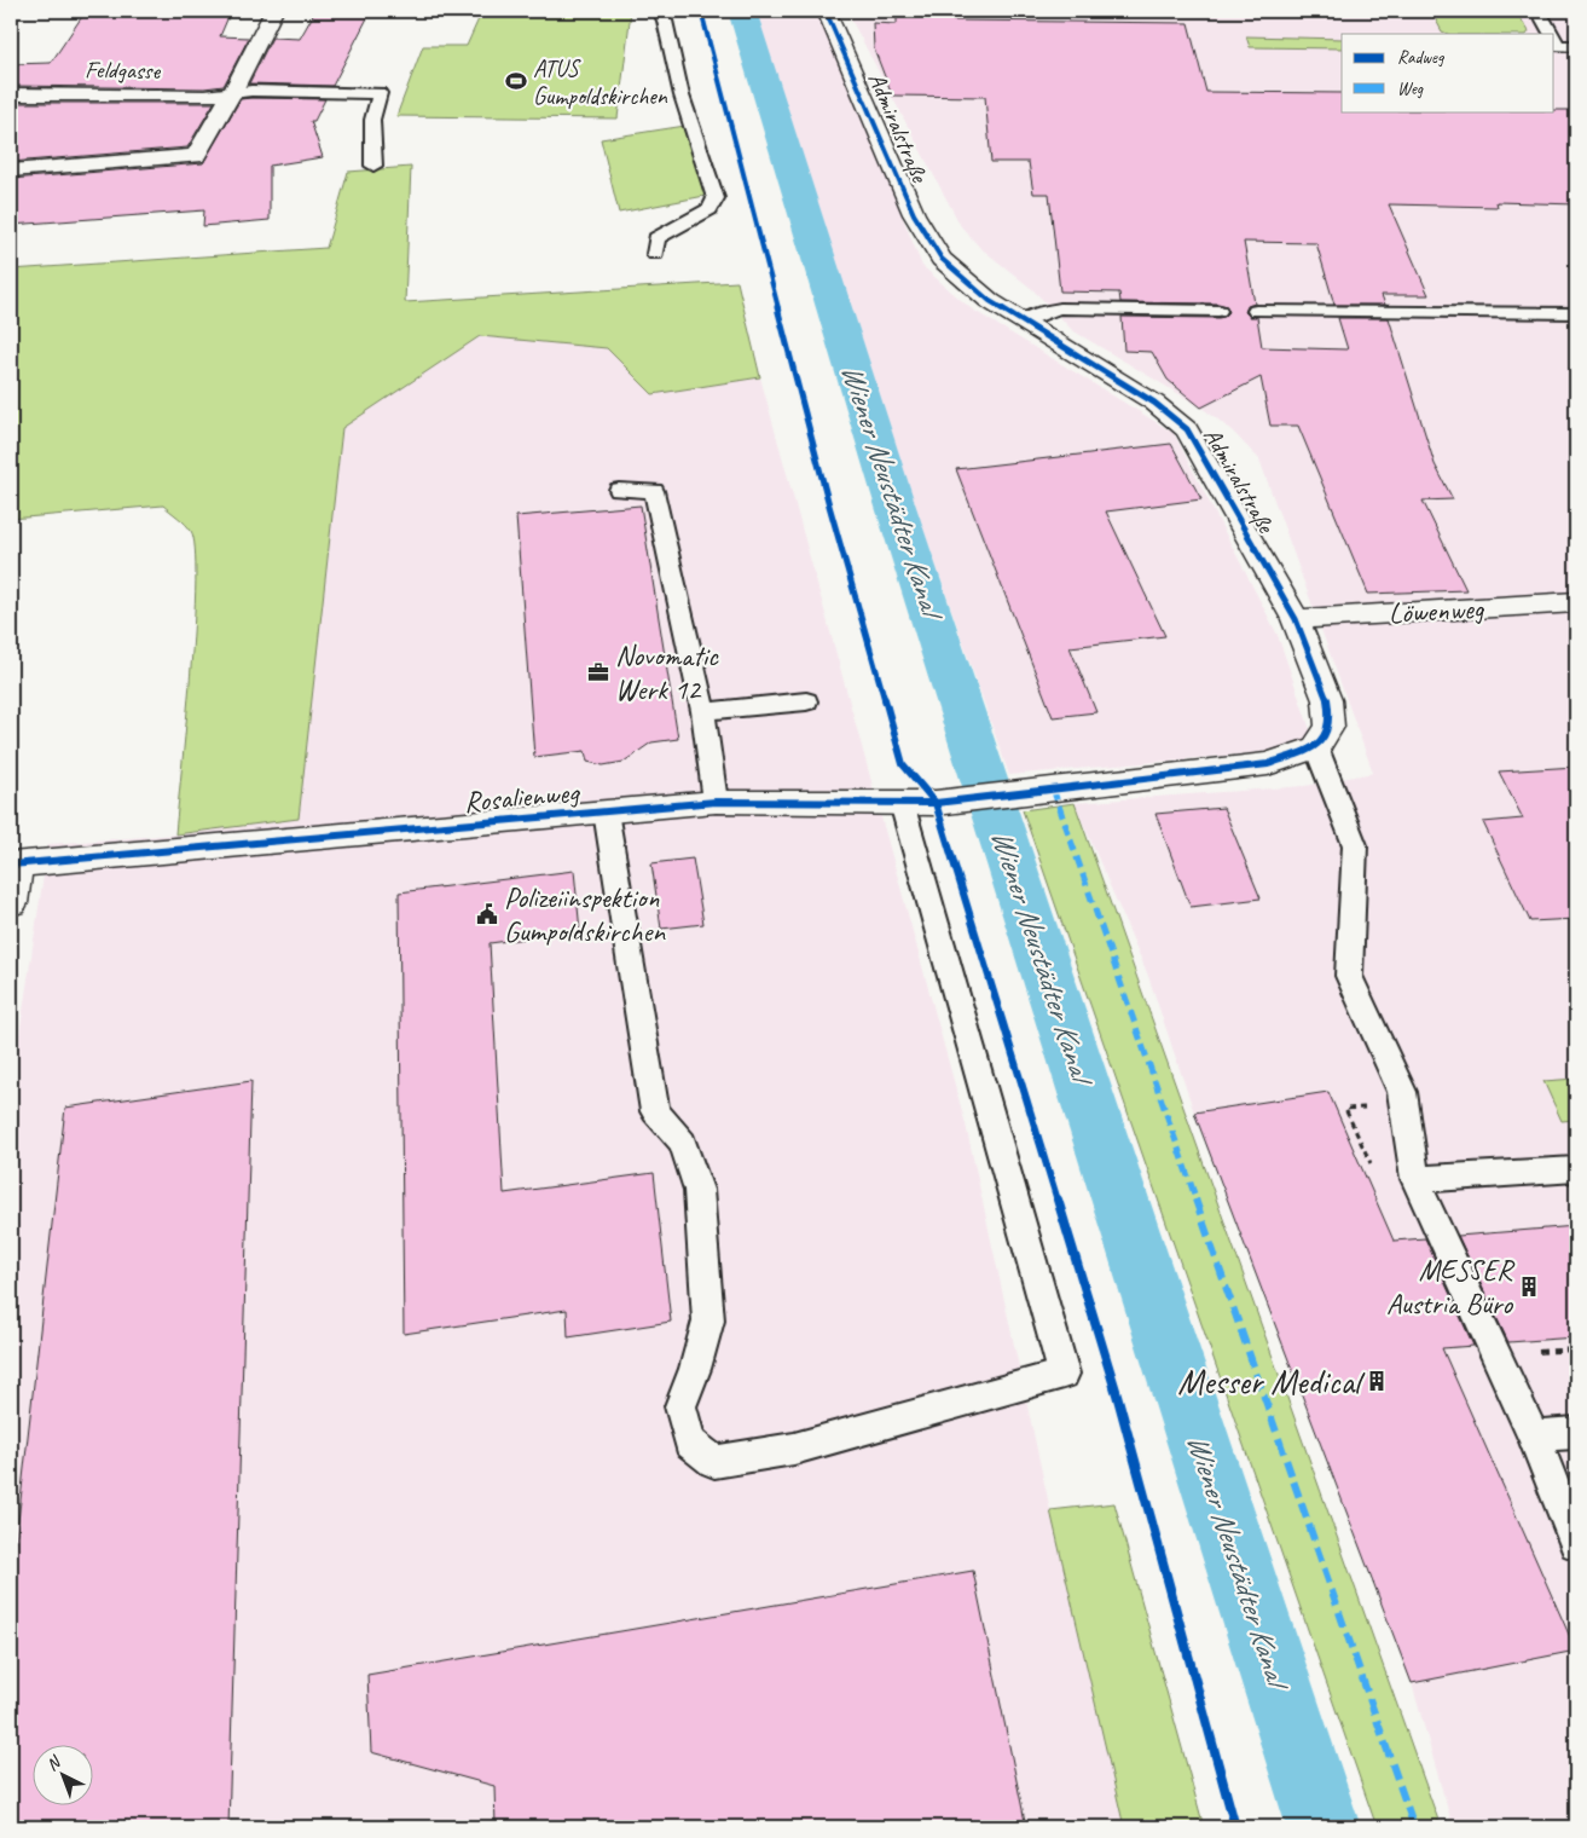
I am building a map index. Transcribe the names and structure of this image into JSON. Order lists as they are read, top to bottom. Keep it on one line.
{"streets":{"street":["Feldgasse","Admiralstraße","Löwenweg","Rosalienweg"]},"crossings":[["Admiralstraße","Löwenweg"],["Admiralstraße","Rosalienweg"]],"water":["Wiener Neustädter Kanal"],"places":{"sports":["ATUS Gumpoldskirchen"],"office":["Novomatic Werk 12"],"public building":["Polizeiinspektion Gumpoldskirchen"],"building":["MESSER Austria Büro","Messer Medical"]},"legend":["Radweg","Weg"],"north":"top left"}
